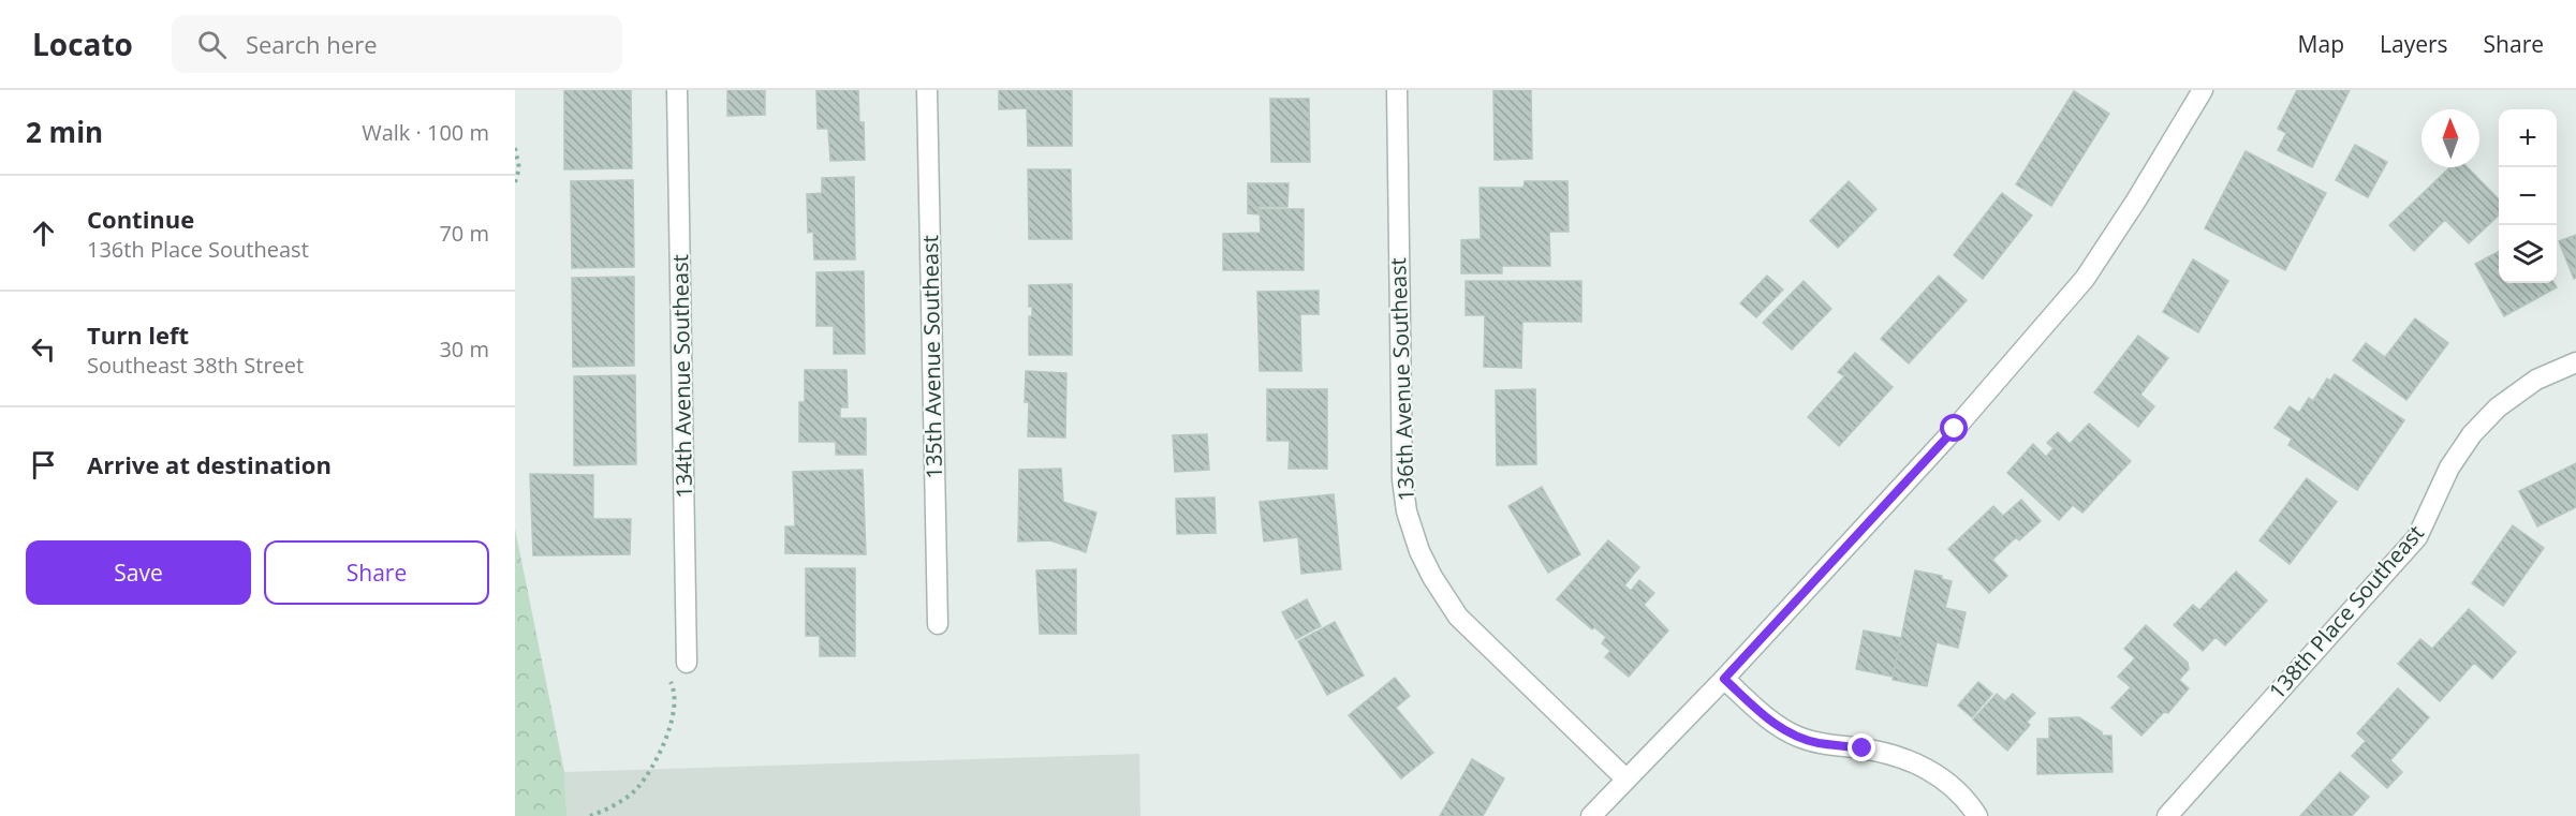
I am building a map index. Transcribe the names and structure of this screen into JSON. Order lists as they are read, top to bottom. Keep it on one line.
{"streets":{"street":["135th Avenue Southeast","134th Avenue Southeast","136th Avenue Southeast","138th Place Southeast"]},"north":"top","page":{"header":"Locato","search":"Search here","nav":["Map","Layers","Share"],"heading":["2 min","Walk · 100 m"],"map_buttons":["+","−"],"list":[["Continue","136th Place Southeast","70 m"],["Turn left","Southeast 38th Street","30 m"],"Arrive at destination"],"buttons":["Save","Share"]}}
